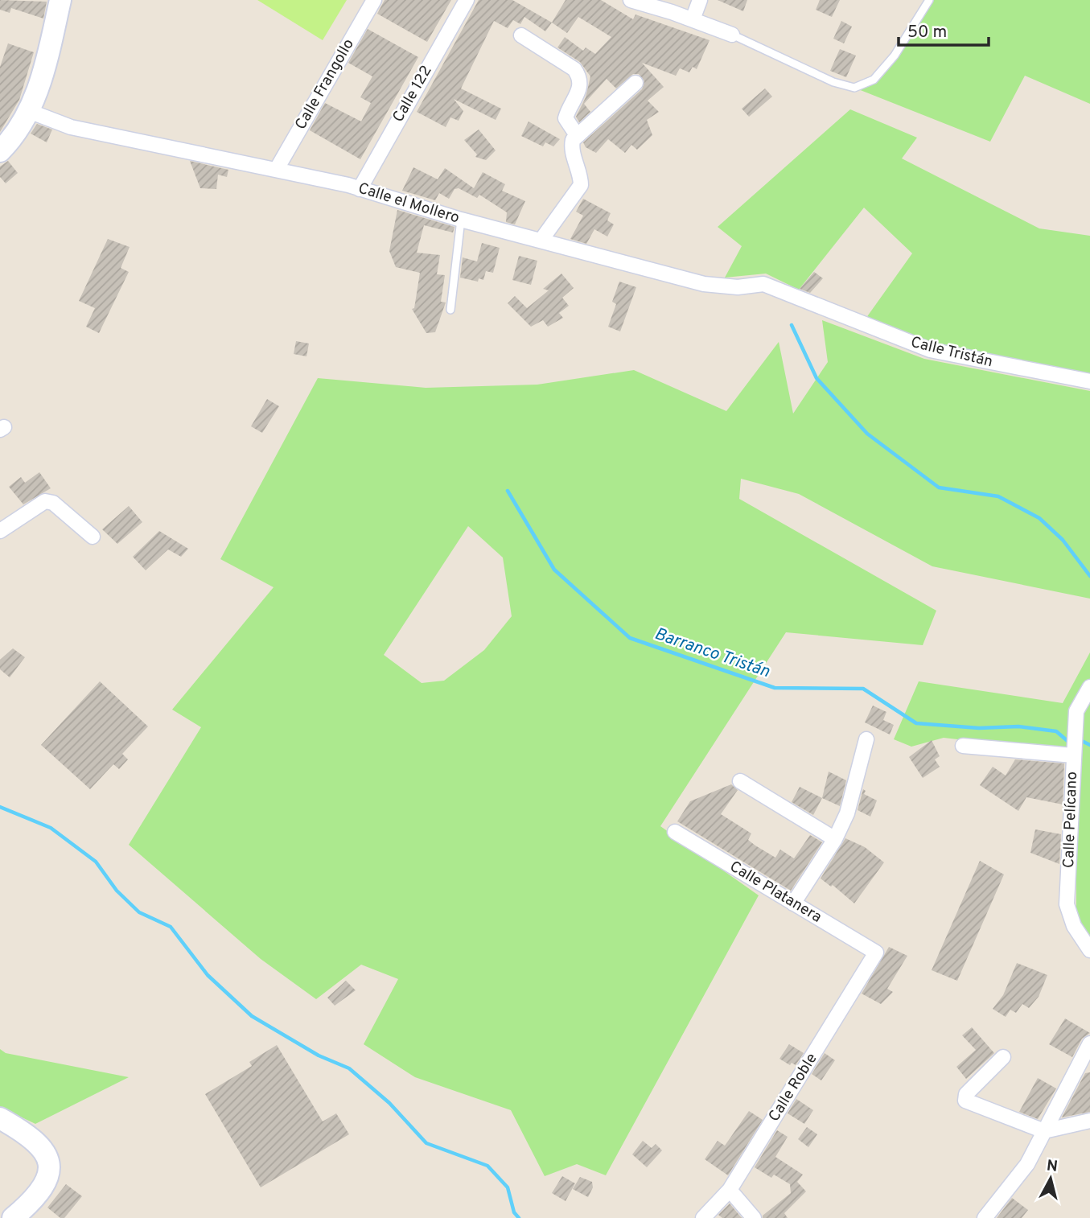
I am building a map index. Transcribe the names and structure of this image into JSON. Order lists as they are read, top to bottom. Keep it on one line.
{"streets":{"street":["Calle Frangollo","Calle 122","Calle el Mollero","Calle Tristán","Calle Pelícano","Calle Platanera","Calle Roble"]},"crossings":[["Calle Frangollo","Calle el Mollero"],["Calle 122","Calle el Mollero"],["Calle el Mollero","Calle Tristán"],["Calle Platanera","Calle Roble"]],"water":["Barranco Tristán"],"scale_bar":"50 m","north":"top"}
